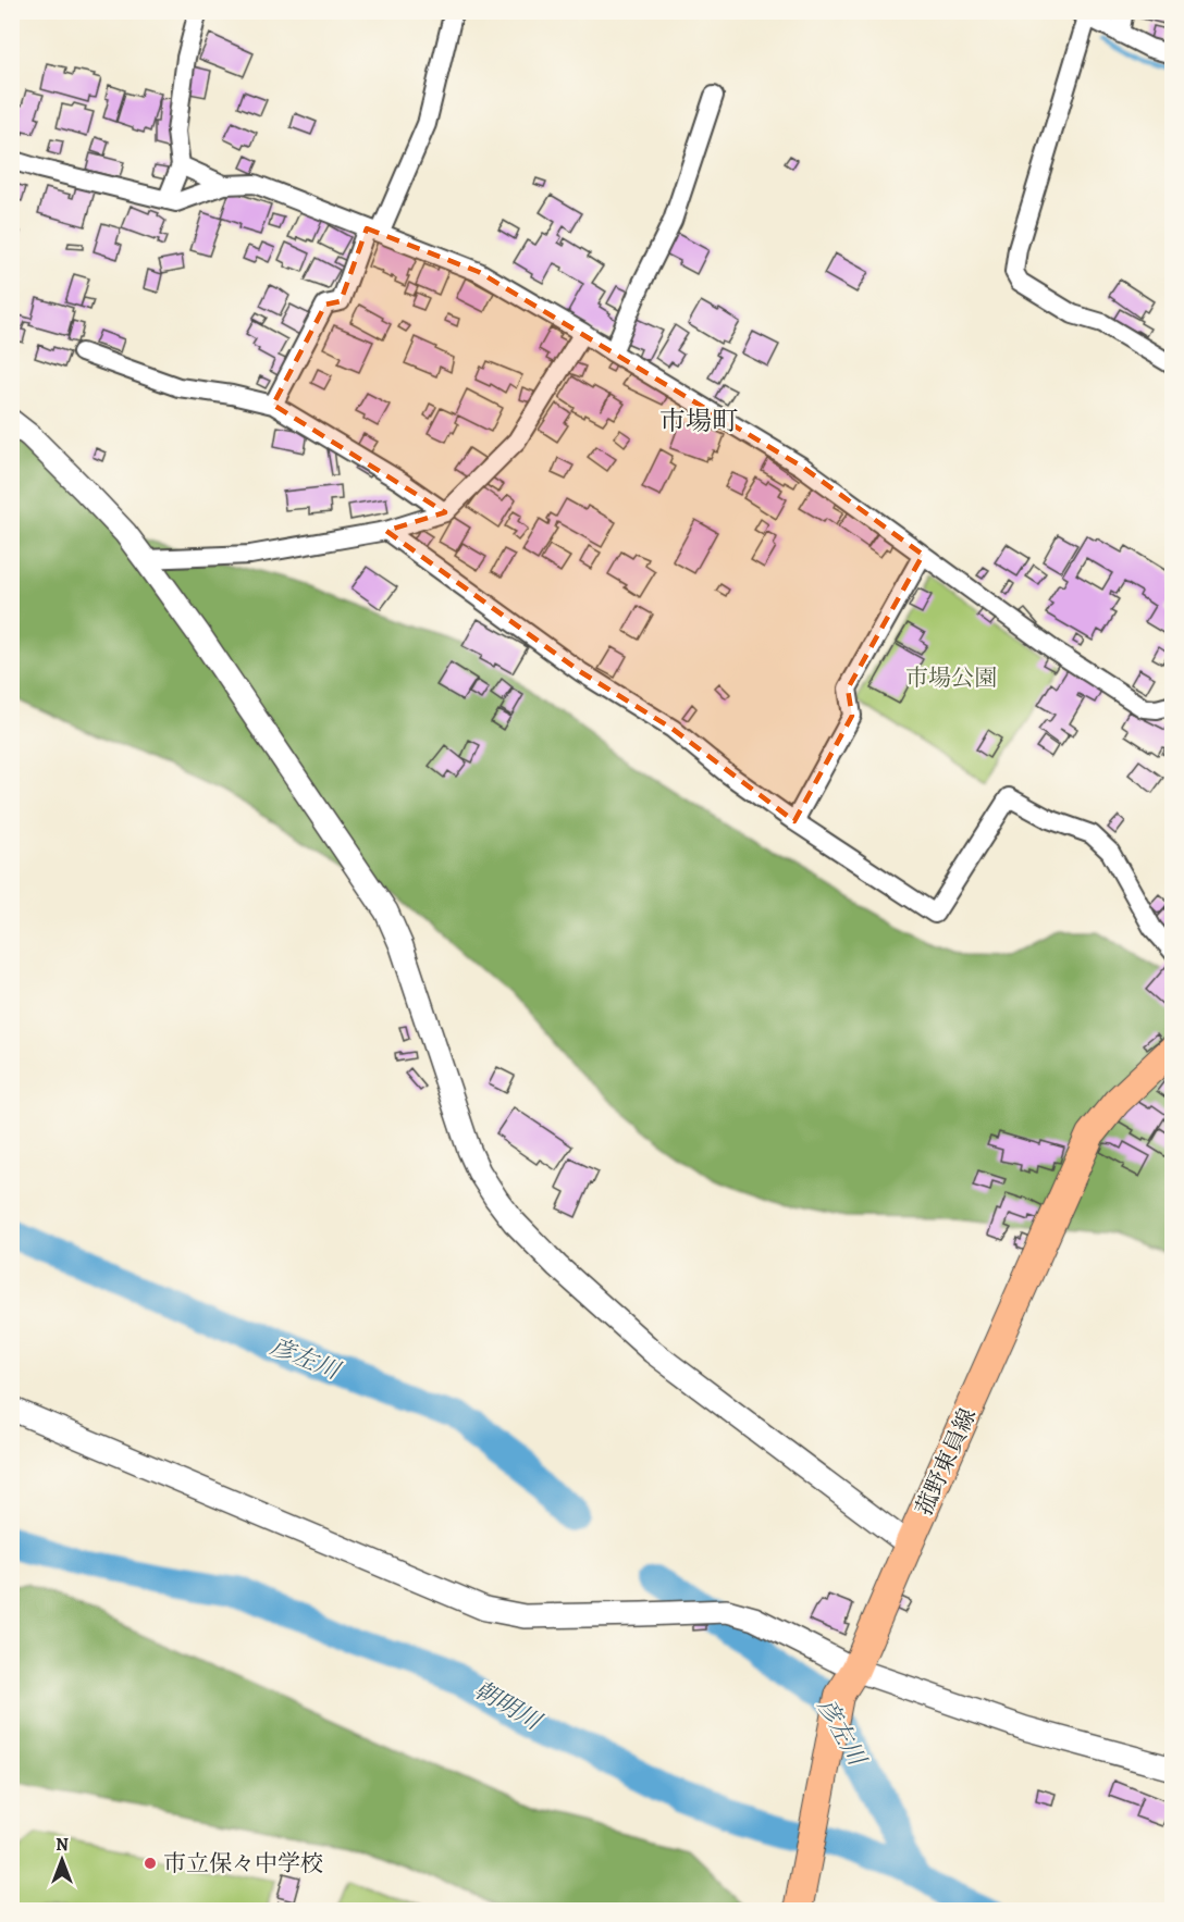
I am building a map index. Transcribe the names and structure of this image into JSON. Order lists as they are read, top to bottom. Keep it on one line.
{"streets":{"main road":["菰野東員線"]},"districts":["市場町"],"water":["彦左川","朝明川"],"parks":["市場公園"],"places":["市立保々中学校"],"north":"top"}
